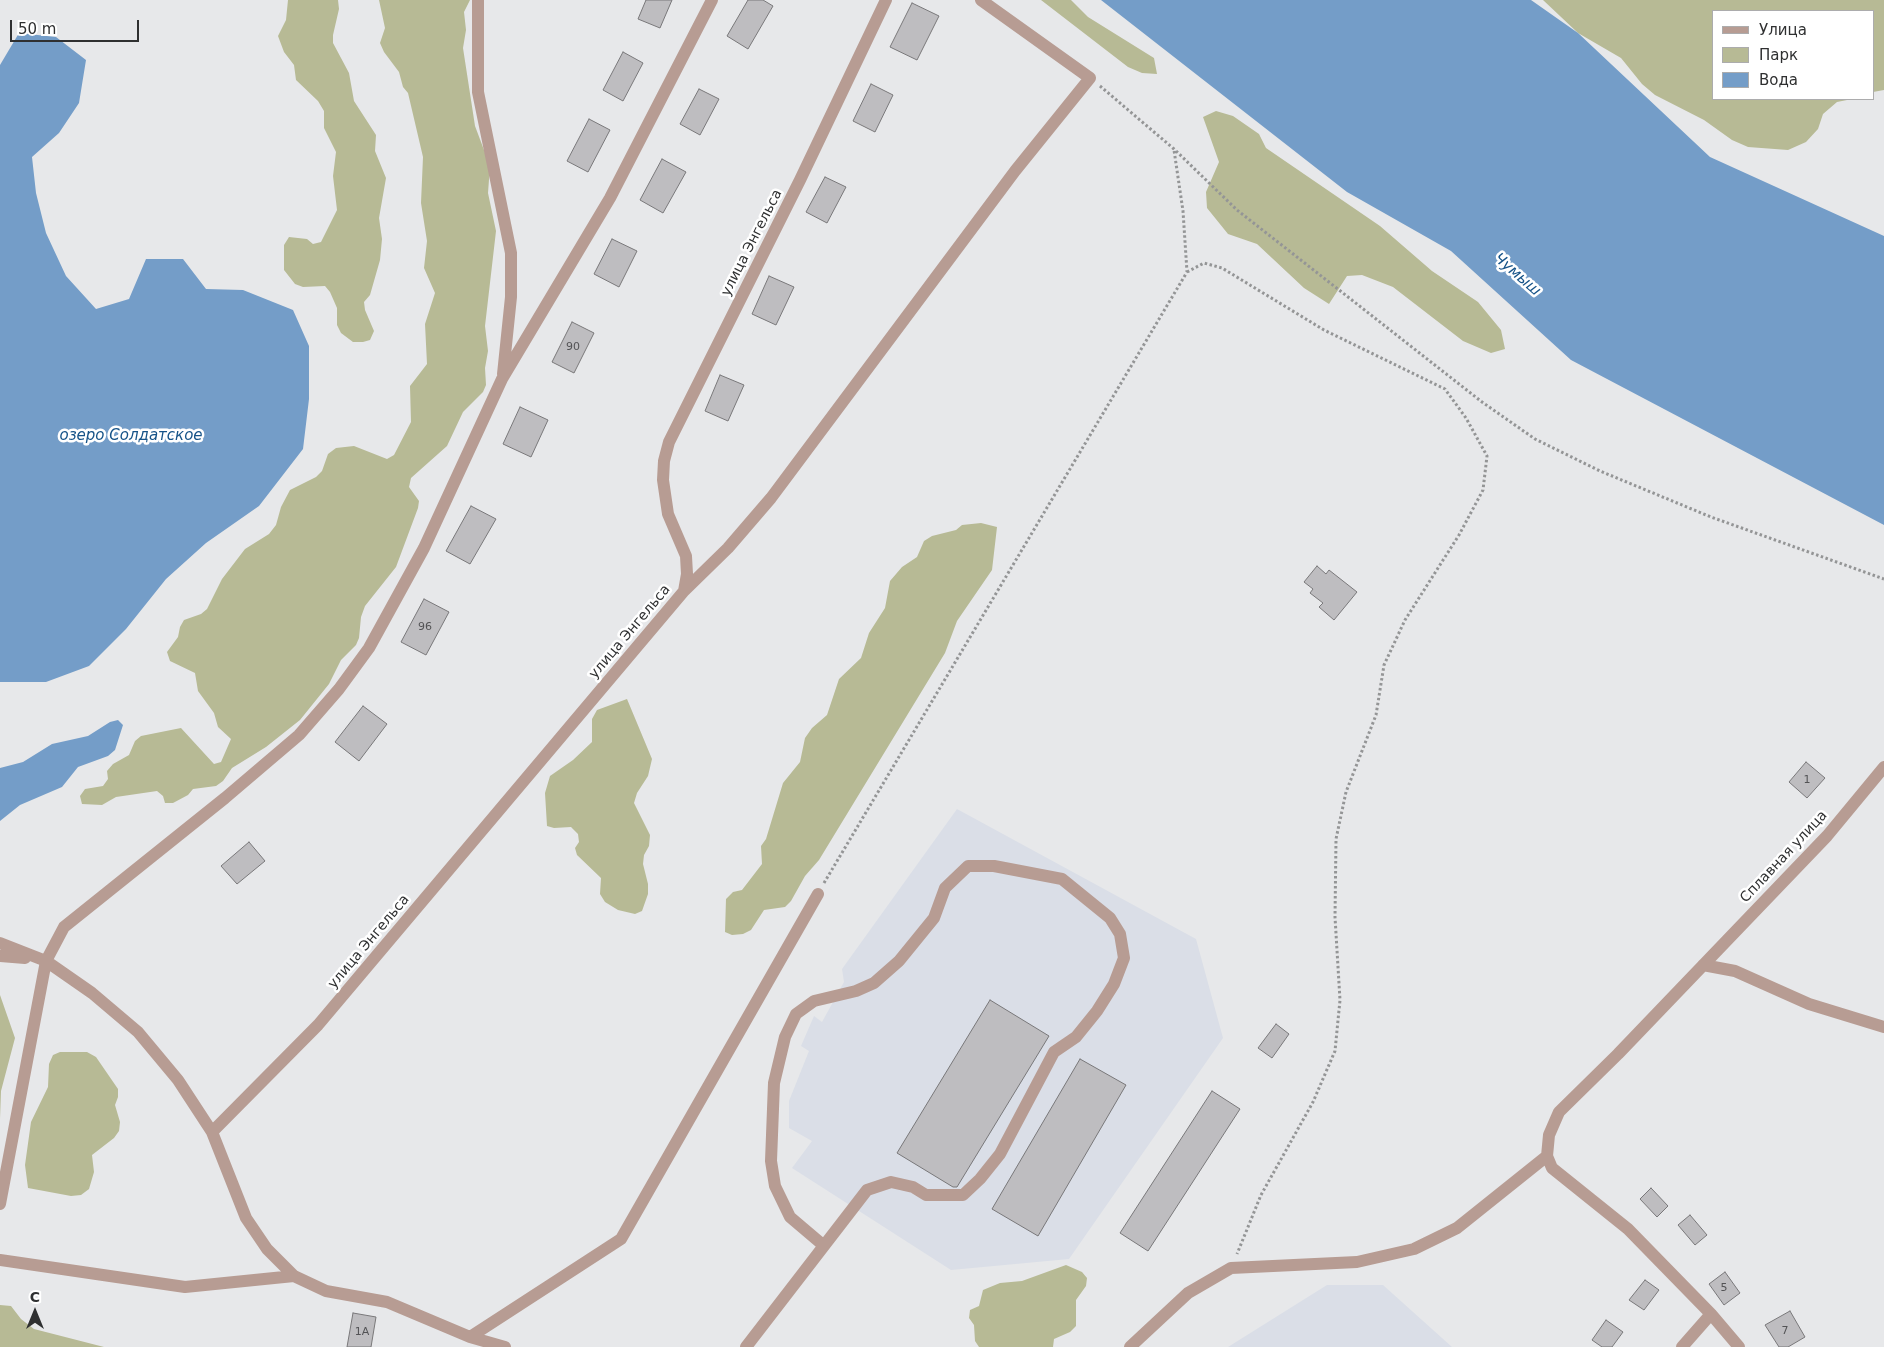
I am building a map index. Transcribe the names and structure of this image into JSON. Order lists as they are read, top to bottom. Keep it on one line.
{"streets":{"street":["улица Энгельса","Сплавная улица"]},"water":["Чумыш","озеро Солдатское"],"house_numbers":["90","96","1","5","7","1А"],"legend":["Улица","Парк","Вода"],"scale_bar":"50 m","north":"top"}
